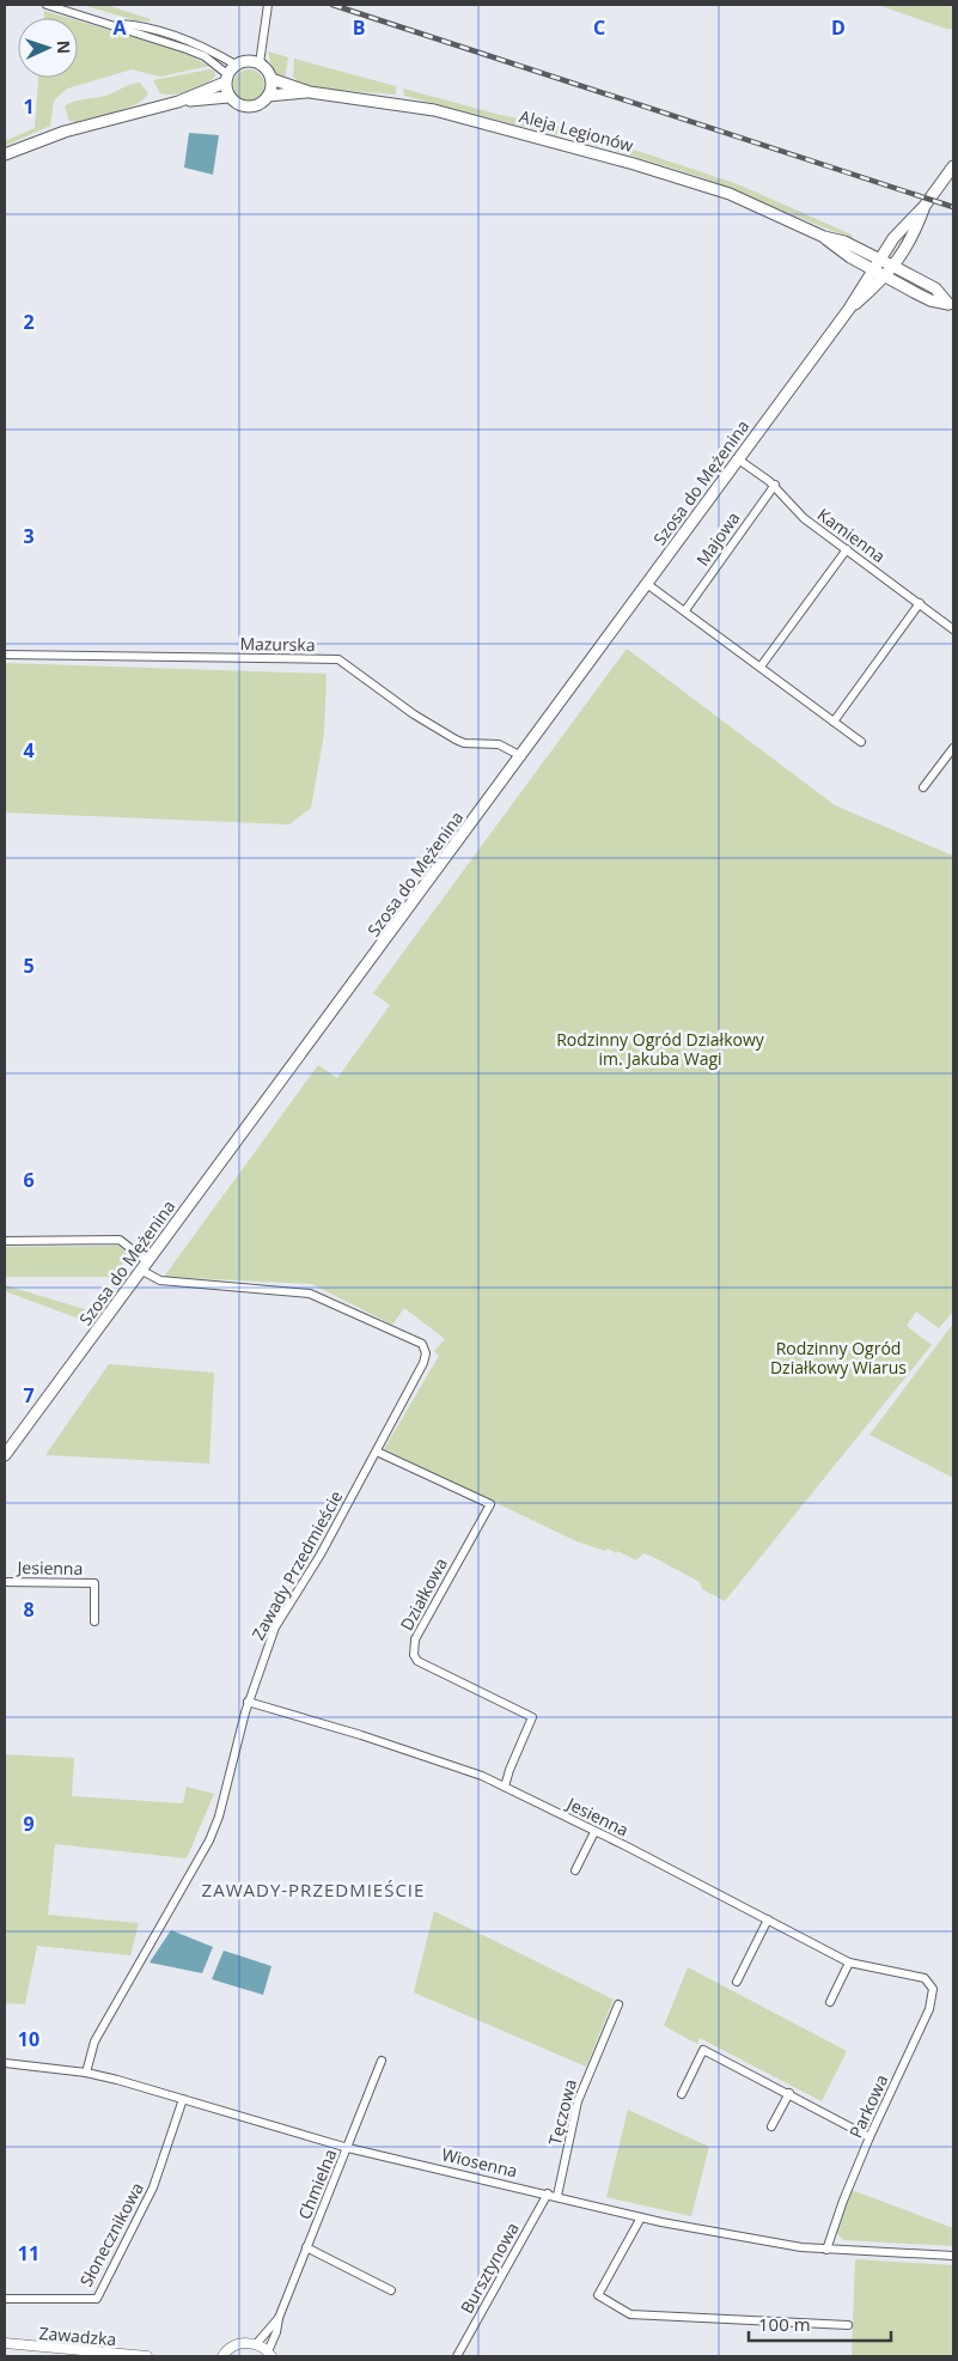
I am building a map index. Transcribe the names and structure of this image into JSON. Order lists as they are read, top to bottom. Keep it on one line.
{"streets":{"main road":["Aleja Legionów","Szosa do Mężenina"],"street":["Kamienna","Majowa","Mazurska","Zawady Przedmieście","Jesienna","Działkowa","Parkowa","Tęczowa","Wiosenna","Chmielna","Słonecznikowa","Bursztynowa","Zawadzka"]},"crossings":[["Aleja Legionów","Szosa do Mężenina"],["Szosa do Mężenina","Kamienna"],["Szosa do Mężenina","Mazurska"],["Szosa do Mężenina","Zawady Przedmieście"],["Kamienna","Majowa"],["Zawady Przedmieście","Jesienna"],["Zawady Przedmieście","Działkowa"],["Zawady Przedmieście","Wiosenna"],["Jesienna","Działkowa"],["Jesienna","Parkowa"],["Parkowa","Wiosenna"],["Tęczowa","Wiosenna"],["Wiosenna","Chmielna"],["Wiosenna","Słonecznikowa"],["Wiosenna","Bursztynowa"]],"districts":["ZAWADY-PRZEDMIEŚCIE"],"parks":["Rodzinny Ogród Działkowy im. Jakuba Wagi","Rodzinny Ogród Działkowy Wiarus"],"scale_bar":"100 m","north":"right","grid":{"columns":["A","B","C","D"],"rows":["1","2","3","4","5","6","7","8","9","10","11"]}}
